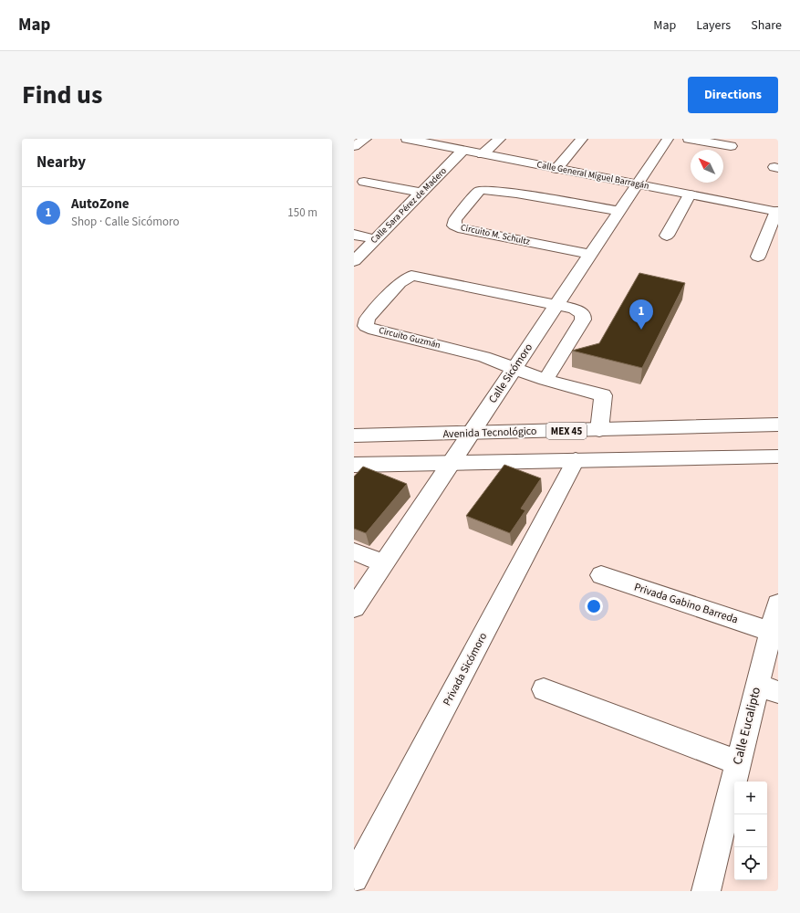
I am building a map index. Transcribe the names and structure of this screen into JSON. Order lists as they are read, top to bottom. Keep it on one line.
{"streets":{"street":["Calle General Miguel Barragán","Calle Sara Pérez de Madero","Circuito M. Schultz","Circuito Guzmán","Calle Sicómoro","MEX 45","Avenida Tecnológico","Privada Gabino Barreda","Privada Sicómoro","Calle Eucalipto"]},"crossings":[["Calle General Miguel Barragán","Calle Sara Pérez de Madero"],["Calle General Miguel Barragán","Calle Sicómoro"],["Circuito M. Schultz","Calle Sicómoro"],["Circuito Guzmán","Calle Sicómoro"],["Calle Sicómoro","Avenida Tecnológico"],["Privada Gabino Barreda","Calle Eucalipto"]],"north":"top left","page":{"header":"Map","nav":["Map","Layers","Share"],"title":"Find us","buttons":"Directions","heading":"Nearby","list":[{"mark":"1","name":"AutoZone","note":"Shop · Calle Sicómoro","value":"150 m"}],"pins":"1","map_buttons":["+","−"]}}
